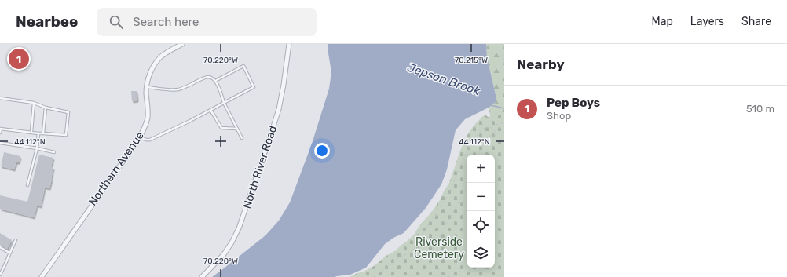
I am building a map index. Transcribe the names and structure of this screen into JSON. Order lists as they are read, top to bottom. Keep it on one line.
{"streets":{"street":["North River Road","Northern Avenue"]},"water":["Jepson Brook"],"parks":["Riverside Cemetery"],"page":{"header":"Nearbee","search":"Search here","nav":["Map","Layers","Share"],"heading":"Nearby","pins":"1","list":[{"mark":"1","name":"Pep Boys","note":"Shop","value":"510 m"}],"map_buttons":["+","−"]},"coordinates":["70.220°W","70.215°W","44.112°N"]}
